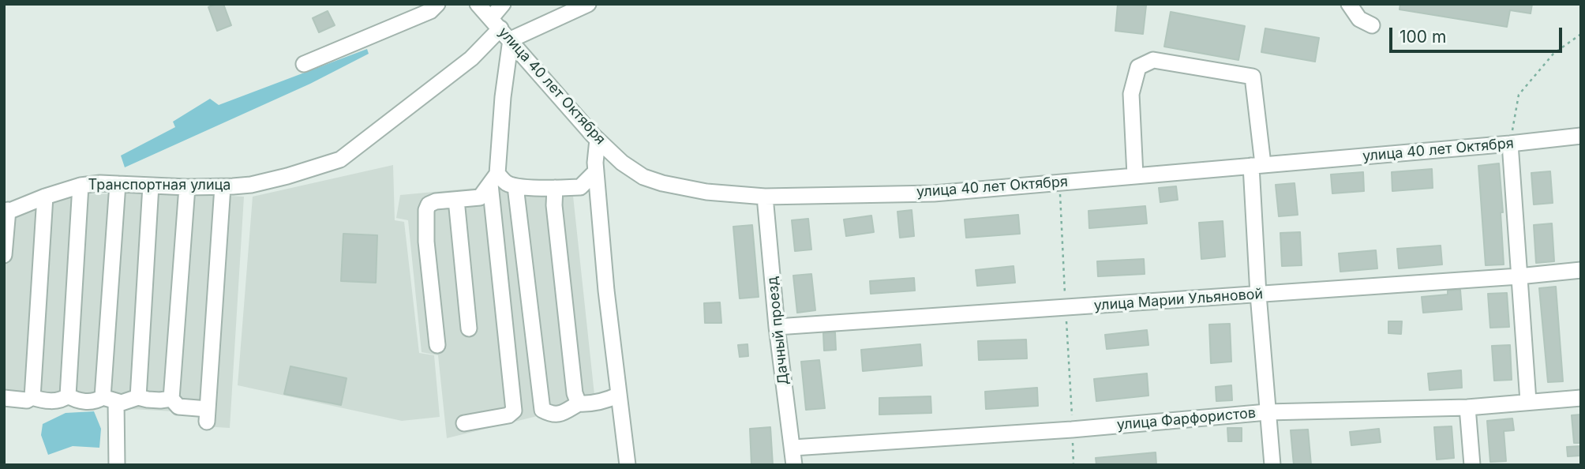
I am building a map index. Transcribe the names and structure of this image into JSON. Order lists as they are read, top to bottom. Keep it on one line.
{"streets":{"street":["улица 40 лет Октября","Транспортная улица","улица Марии Ульяновой","Дачный проезд","улица Фарфористов"]},"crossings":[["улица 40 лет Октября","Транспортная улица"],["улица 40 лет Октября","Дачный проезд"],["улица Марии Ульяновой","Дачный проезд"],["Дачный проезд","улица Фарфористов"]],"scale_bar":"100 m"}
